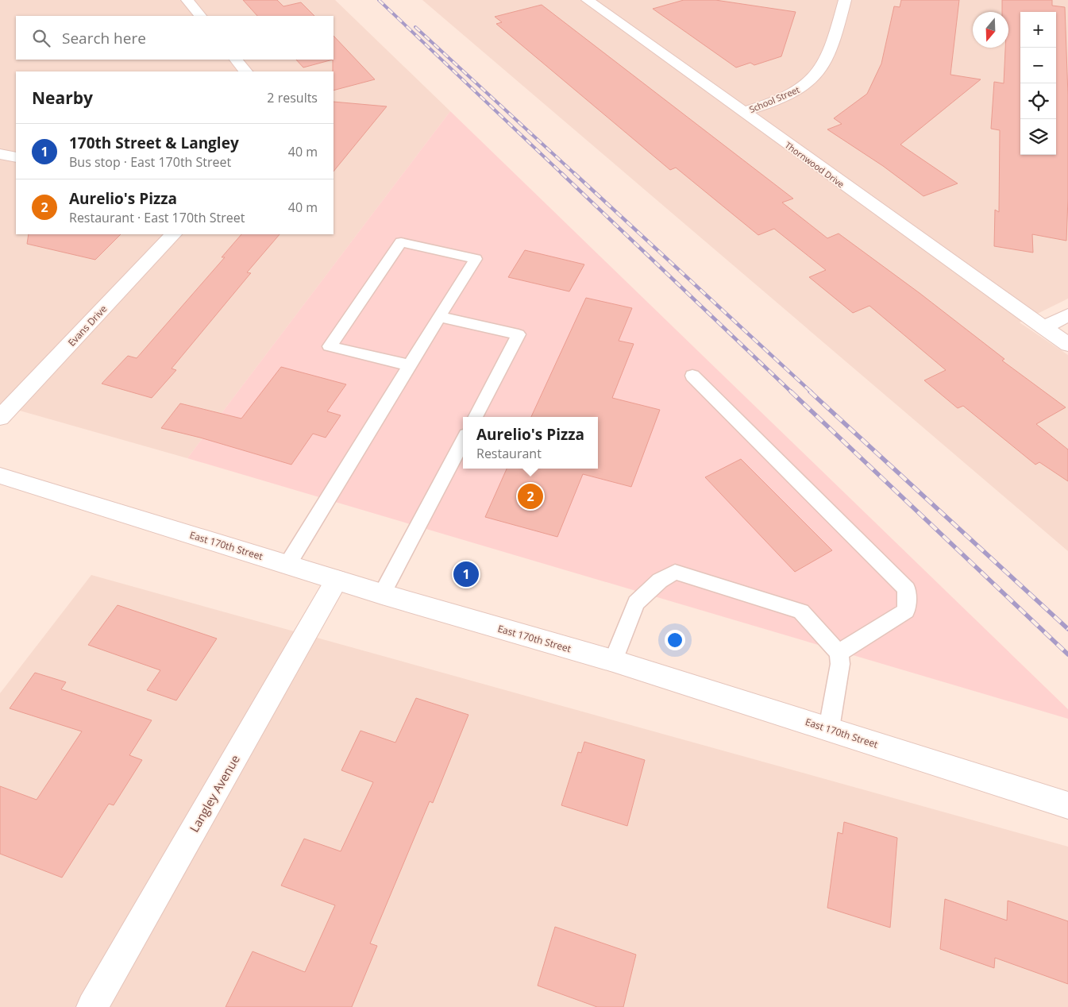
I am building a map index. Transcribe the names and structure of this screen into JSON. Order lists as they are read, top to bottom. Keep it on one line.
{"streets":{"street":["School Street","Thornwood Drive","Evans Drive","East 170th Street","Langley Avenue"]},"crossings":[["School Street","Thornwood Drive"],["East 170th Street","Langley Avenue"]],"north":"bottom","page":{"map_buttons":["+","−"],"search":"Search here","heading":["Nearby","2 results"],"list":[{"mark":"1","name":"170th Street & Langley","note":"Bus stop · East 170th Street","value":"40 m"},{"mark":"2","name":"Aurelio's Pizza","note":"Restaurant · East 170th Street","value":"40 m"}],"popup":["Aurelio's Pizza","Restaurant"],"pins":["2","1"]}}
